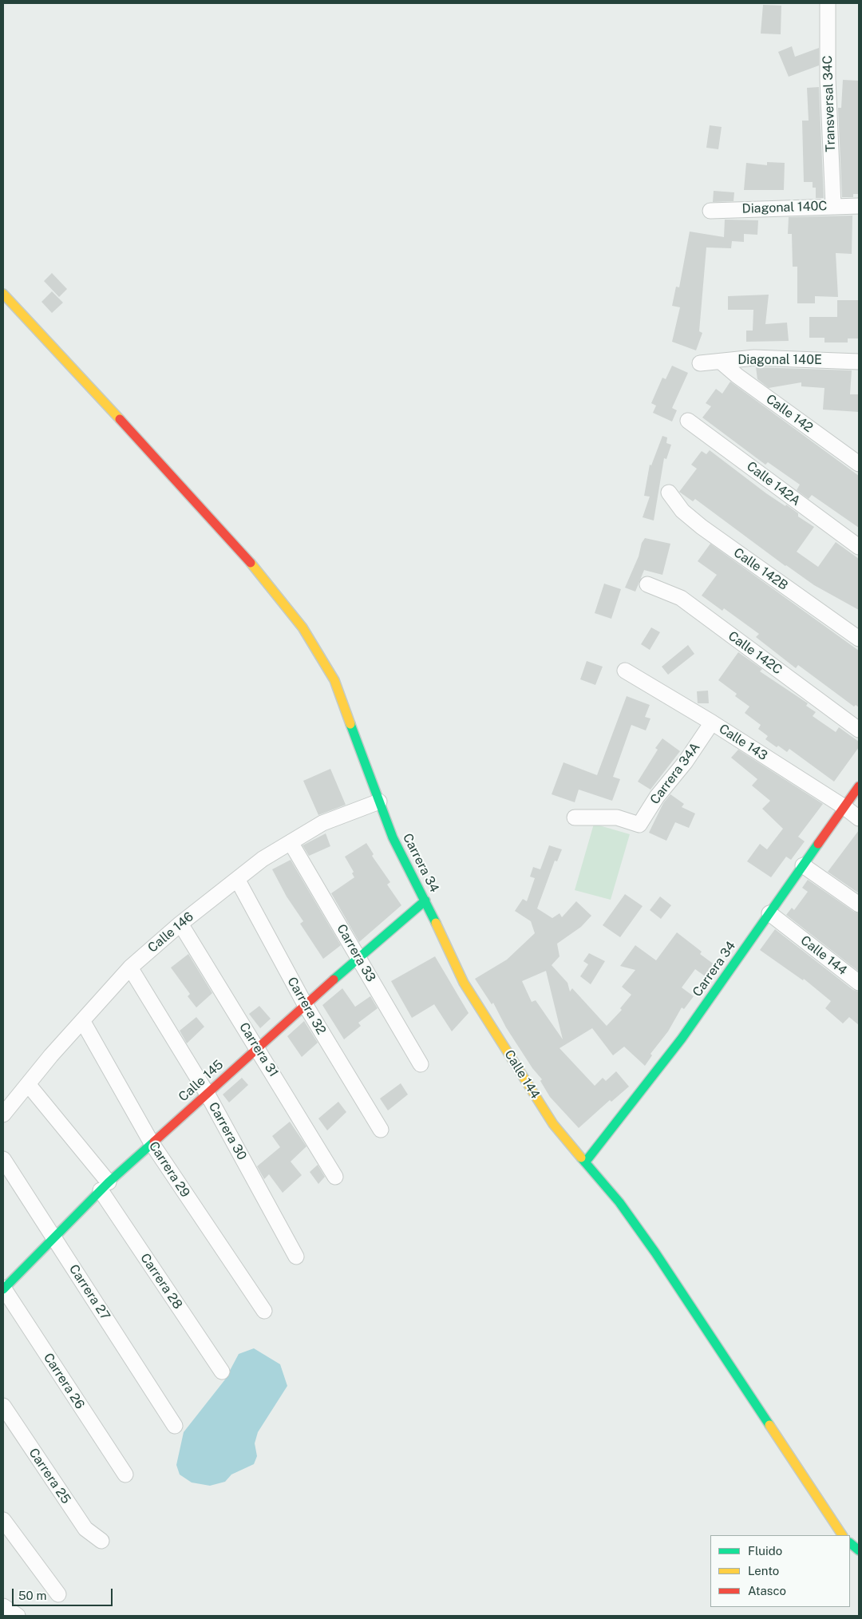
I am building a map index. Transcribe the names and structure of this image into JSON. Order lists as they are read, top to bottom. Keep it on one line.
{"streets":{"street":["Transversal 34C","Diagonal 140C","Diagonal 140E","Calle 142","Calle 142A","Calle 142B","Calle 142C","Calle 143","Carrera 34A","Carrera 34","Calle 146","Carrera 33","Calle 144","Carrera 32","Carrera 31","Calle 145","Carrera 30","Carrera 29","Carrera 28","Carrera 27","Carrera 26","Carrera 25"]},"crossings":[["Transversal 34C","Diagonal 140C"],["Diagonal 140E","Calle 142"],["Calle 143","Carrera 34A"],["Calle 143","Carrera 34"],["Carrera 34","Calle 146"],["Carrera 34","Calle 144"],["Carrera 34","Calle 145"],["Calle 146","Carrera 33"],["Calle 146","Carrera 32"],["Calle 146","Carrera 31"],["Calle 146","Carrera 30"],["Calle 146","Carrera 29"],["Calle 146","Carrera 28"],["Carrera 33","Calle 145"],["Carrera 32","Calle 145"],["Carrera 31","Calle 145"],["Calle 145","Carrera 30"],["Calle 145","Carrera 29"],["Calle 145","Carrera 28"],["Calle 145","Carrera 27"],["Calle 145","Carrera 26"]],"legend":["Fluido","Lento","Atasco"],"scale_bar":"50 m"}
